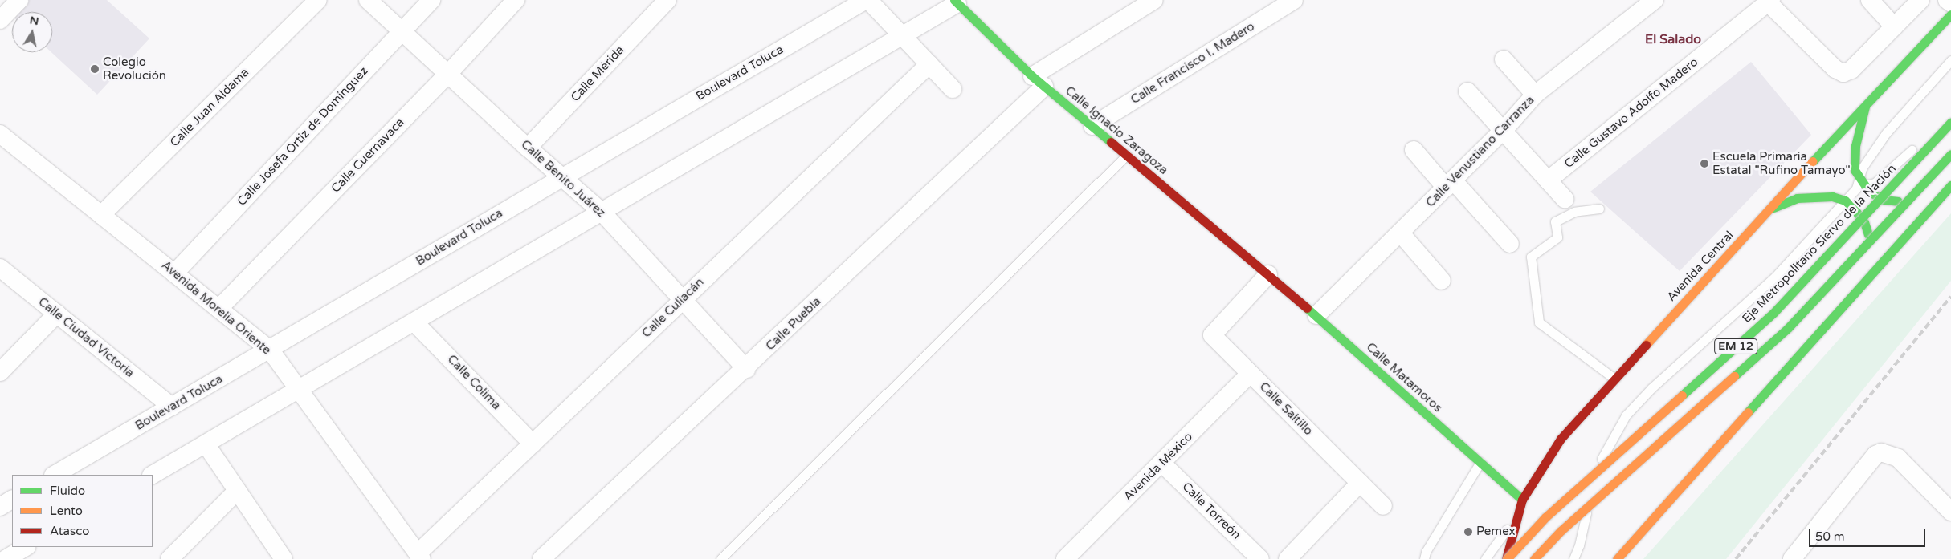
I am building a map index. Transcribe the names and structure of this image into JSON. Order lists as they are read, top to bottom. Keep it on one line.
{"streets":{"main road":["Calle Ignacio Zaragoza","Eje Metropolitano Siervo de la Nación","Avenida Central","EM 12","Calle Matamoros"],"street":["Calle Francisco I. Madero","Boulevard Toluca","Calle Mérida","Calle Juan Aldama","Calle Gustavo Adolfo Madero","Calle Josefa Ortiz de Domínguez","Calle Venustiano Carranza","Calle Cuernavaca","Calle Benito Juárez","Avenida Morelia Oriente","Calle Culiacán","Calle Puebla","Calle Ciudad Victoria","Calle Colima","Calle Saltillo","Avenida México","Calle Torreón"]},"crossings":[["Calle Francisco I. Madero","Calle Ignacio Zaragoza"],["Boulevard Toluca","Calle Benito Juárez"],["Boulevard Toluca","Avenida Morelia Oriente"],["Boulevard Toluca","Calle Ciudad Victoria"],["Calle Mérida","Calle Benito Juárez"],["Calle Juan Aldama","Avenida Morelia Oriente"],["Calle Ignacio Zaragoza","Calle Puebla"],["Calle Ignacio Zaragoza","Calle Matamoros"],["Calle Ignacio Zaragoza","Calle Saltillo"],["Calle Josefa Ortiz de Domínguez","Calle Benito Juárez"],["Calle Josefa Ortiz de Domínguez","Avenida Morelia Oriente"],["Calle Venustiano Carranza","Calle Matamoros"],["Calle Cuernavaca","Calle Benito Juárez"],["Calle Cuernavaca","Avenida Morelia Oriente"],["Calle Benito Juárez","Calle Culiacán"],["Calle Benito Juárez","Calle Puebla"],["Eje Metropolitano Siervo de la Nación","Avenida Central"],["Avenida Central","Calle Matamoros"],["Avenida Morelia Oriente","Calle Culiacán"],["Calle Culiacán","Calle Colima"],["Calle Matamoros","Calle Saltillo"],["Calle Saltillo","Avenida México"],["Avenida México","Calle Torreón"]],"districts":["El Salado"],"places":["Colegio Revolución","Escuela Primaria Estatal \"Rufino Tamayo\"","Pemex"],"legend":["Fluido","Lento","Atasco"],"scale_bar":"50 m","north":"top"}
